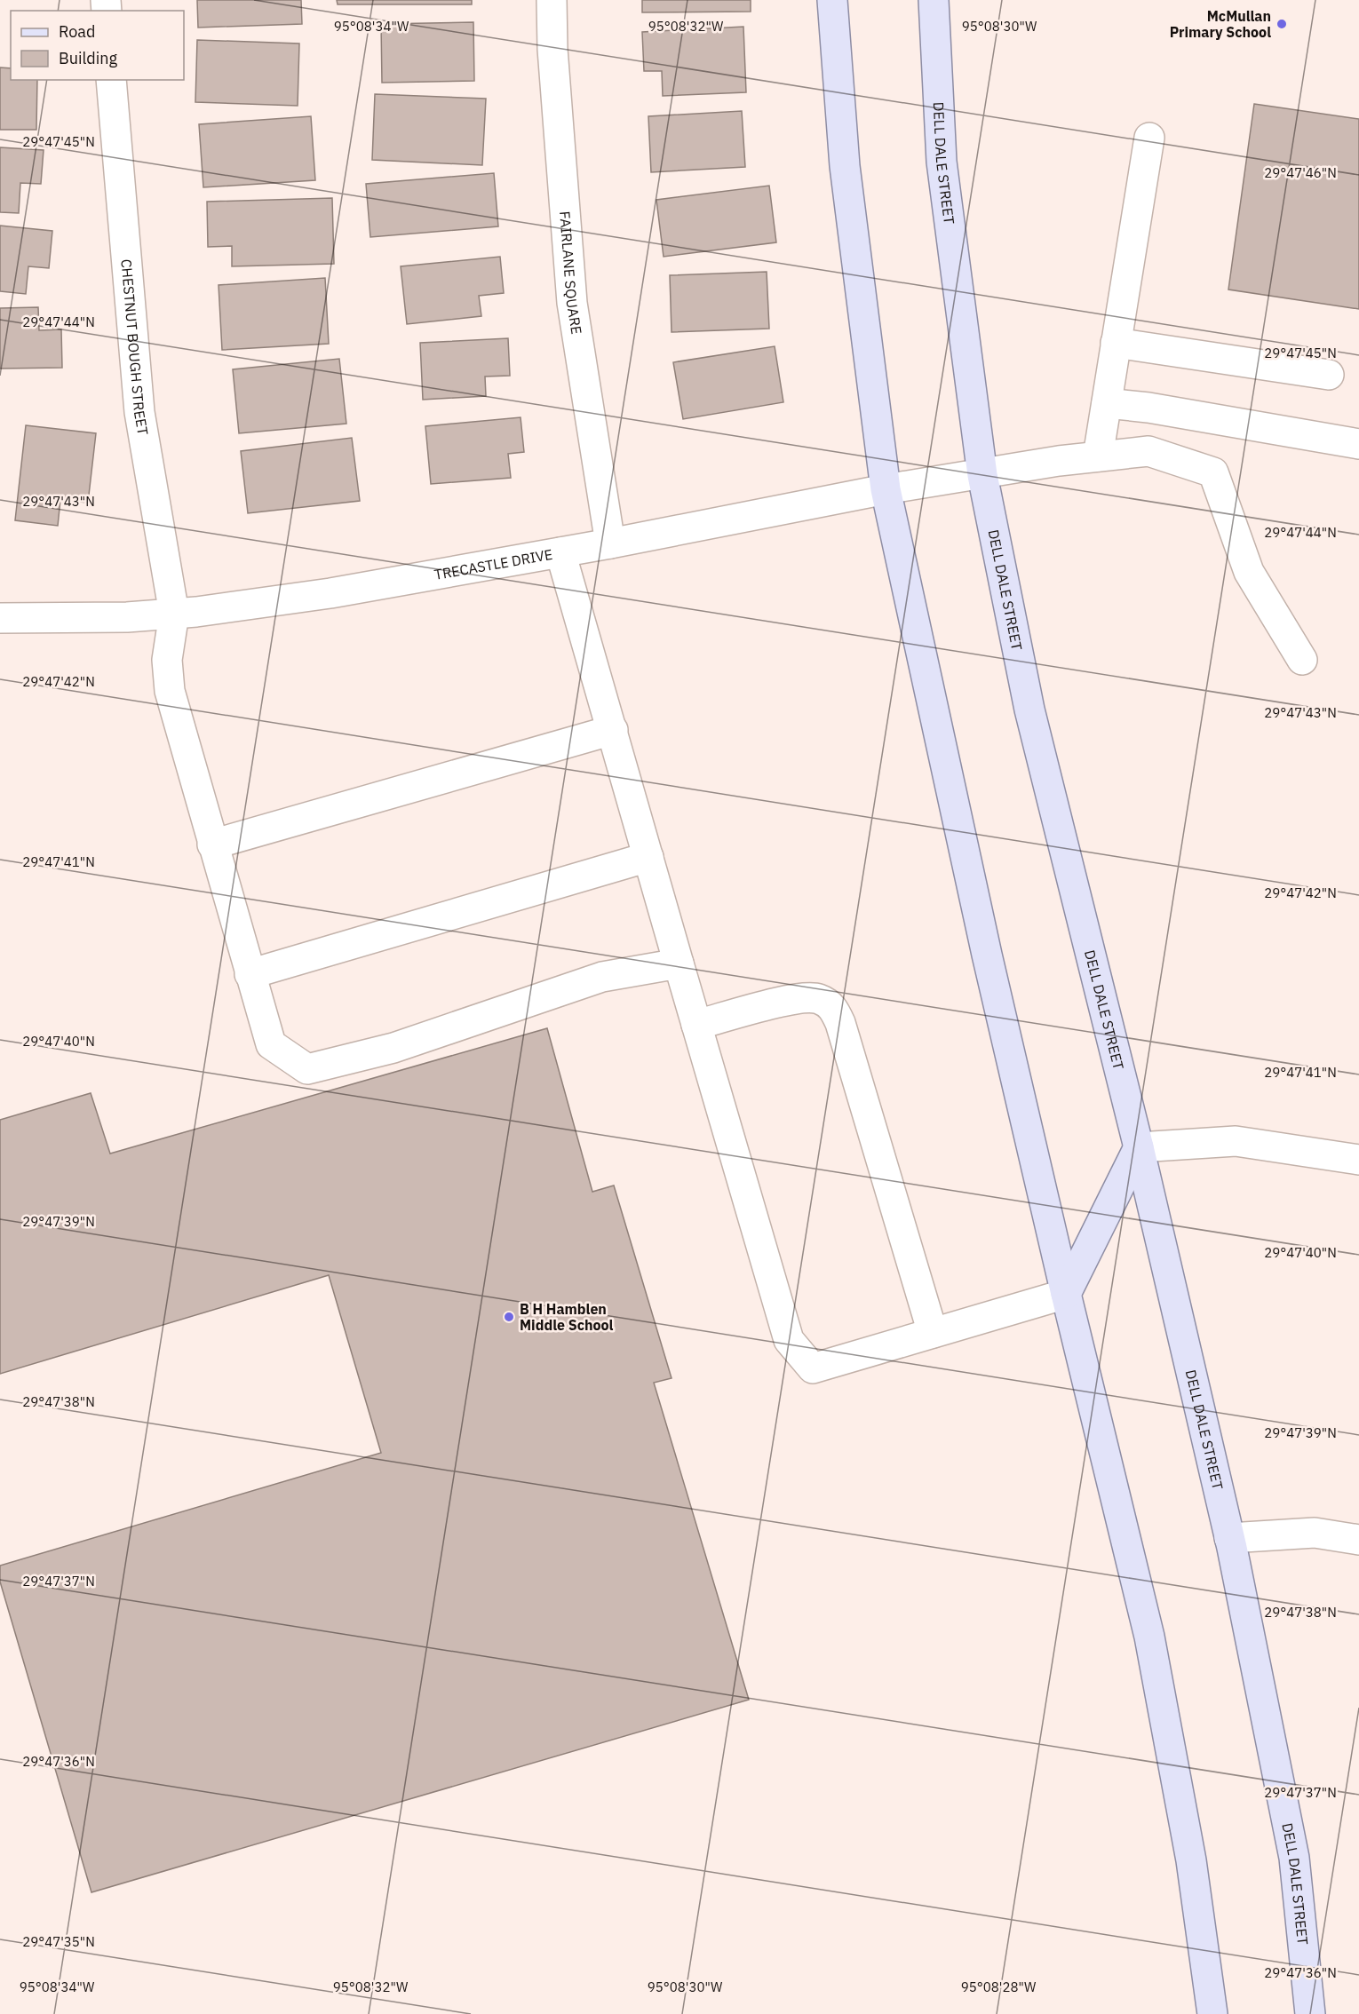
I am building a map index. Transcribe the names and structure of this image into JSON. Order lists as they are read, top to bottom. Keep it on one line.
{"streets":{"main road":["DELL DALE STREET"],"street":["FAIRLANE SQUARE","CHESTNUT BOUGH STREET","TRECASTLE DRIVE"]},"crossings":[["DELL DALE STREET","TRECASTLE DRIVE"],["FAIRLANE SQUARE","TRECASTLE DRIVE"],["CHESTNUT BOUGH STREET","TRECASTLE DRIVE"]],"places":["McMullan Primary School","B H Hamblen Middle School"],"legend":["Road","Building"],"coordinates":["95°08'34\"W","95°08'32\"W","95°08'30\"W","29°47'45\"N","29°47'46\"N","29°47'44\"N","29°47'43\"N","29°47'42\"N","29°47'41\"N","29°47'40\"N","29°47'39\"N","29°47'38\"N","29°47'37\"N","29°47'36\"N","29°47'35\"N","95°08'28\"W"]}
